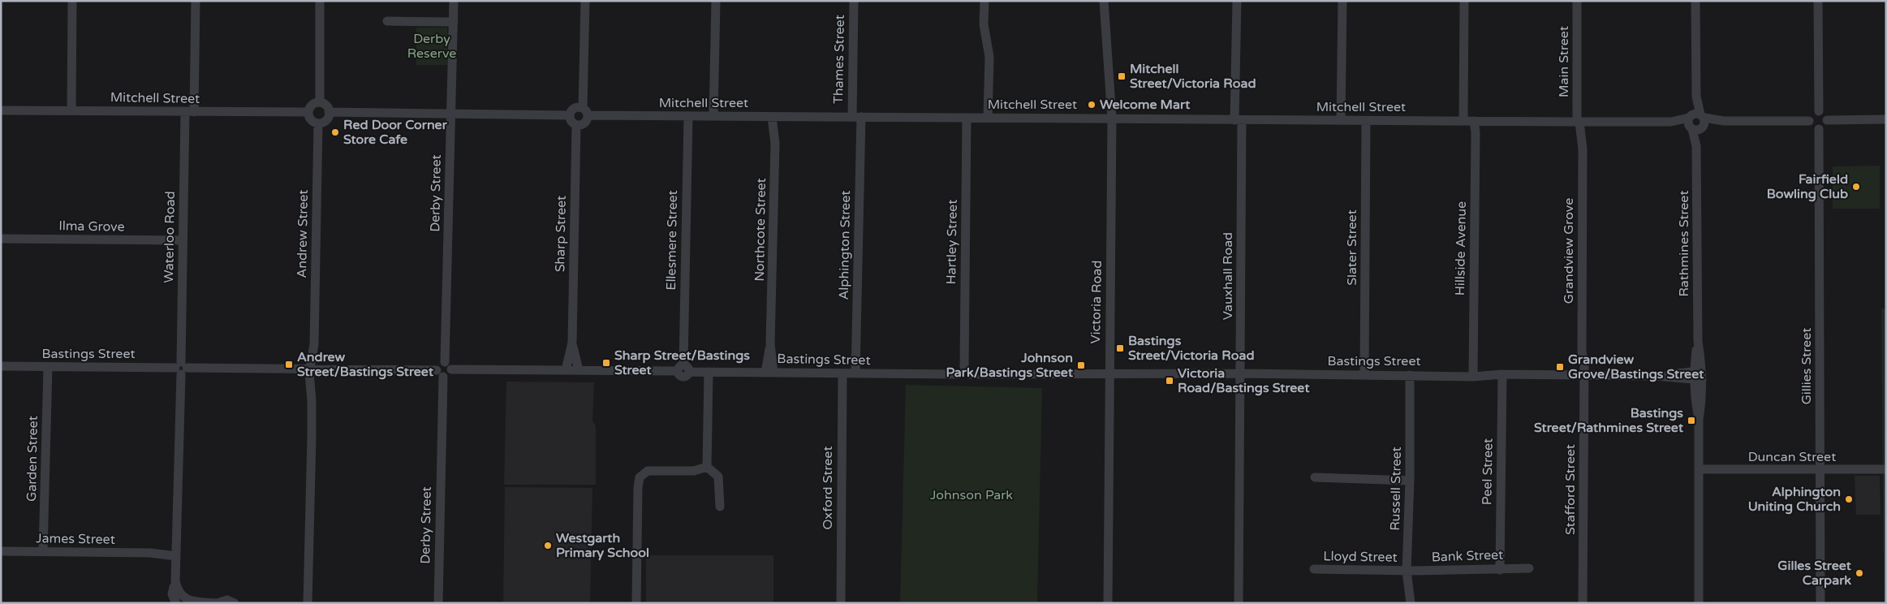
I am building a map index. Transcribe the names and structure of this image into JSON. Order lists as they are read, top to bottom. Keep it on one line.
{"streets":{"street":["Thames Street","Main Street","Mitchell Street","Derby Street","Ilma Grove","Northcote Street","Andrew Street","Sharp Street","Waterloo Road","Ellesmere Street","Hartley Street","Rathmines Street","Alphington Street","Slater Street","Hillside Avenue","Grandview Grove","Vauxhall Road","Victoria Road","Bastings Street","Gillies Street","Duncan Street","Garden Street","Peel Street","Oxford Street","Russell Street","Stafford Street","James Street","Bank Street","Lloyd Street"]},"crossings":[["Thames Street","Mitchell Street"],["Thames Street","Alphington Street"],["Main Street","Mitchell Street"],["Main Street","Grandview Grove"],["Mitchell Street","Northcote Street"],["Mitchell Street","Andrew Street"],["Mitchell Street","Sharp Street"],["Mitchell Street","Waterloo Road"],["Mitchell Street","Ellesmere Street"],["Mitchell Street","Hartley Street"],["Mitchell Street","Rathmines Street"],["Mitchell Street","Alphington Street"],["Mitchell Street","Slater Street"],["Mitchell Street","Hillside Avenue"],["Mitchell Street","Grandview Grove"],["Mitchell Street","Vauxhall Road"],["Mitchell Street","Victoria Road"],["Mitchell Street","Gillies Street"],["Derby Street","Bastings Street"],["Ilma Grove","Waterloo Road"],["Northcote Street","Bastings Street"],["Andrew Street","Bastings Street"],["Sharp Street","Bastings Street"],["Waterloo Road","Bastings Street"],["Waterloo Road","James Street"],["Ellesmere Street","Bastings Street"],["Hartley Street","Bastings Street"],["Rathmines Street","Bastings Street"],["Rathmines Street","Duncan Street"],["Alphington Street","Bastings Street"],["Slater Street","Bastings Street"],["Hillside Avenue","Bastings Street"],["Grandview Grove","Bastings Street"],["Grandview Grove","Stafford Street"],["Vauxhall Road","Bastings Street"],["Victoria Road","Bastings Street"],["Bastings Street","Garden Street"],["Bastings Street","Peel Street"],["Bastings Street","Oxford Street"],["Bastings Street","Russell Street"],["Bastings Street","Stafford Street"],["Gillies Street","Duncan Street"],["Garden Street","James Street"],["Peel Street","Bank Street"],["Russell Street","Bank Street"],["Russell Street","Lloyd Street"],["Bank Street","Lloyd Street"]],"parks":["Derby Reserve","Johnson Park"],"places":{"transit":["Mitchell Street/Victoria Road","Bastings Street/Victoria Road","Sharp Street/Bastings Street","Andrew Street/Bastings Street","Johnson Park/Bastings Street","Grandview Grove/Bastings Street","Victoria Road/Bastings Street","Bastings Street/Rathmines Street"],"other":["Welcome Mart","Red Door Corner Store Cafe","Fairfield Bowling Club","Alphington Uniting Church","Westgarth Primary School","Gilles Street Carpark"]}}
